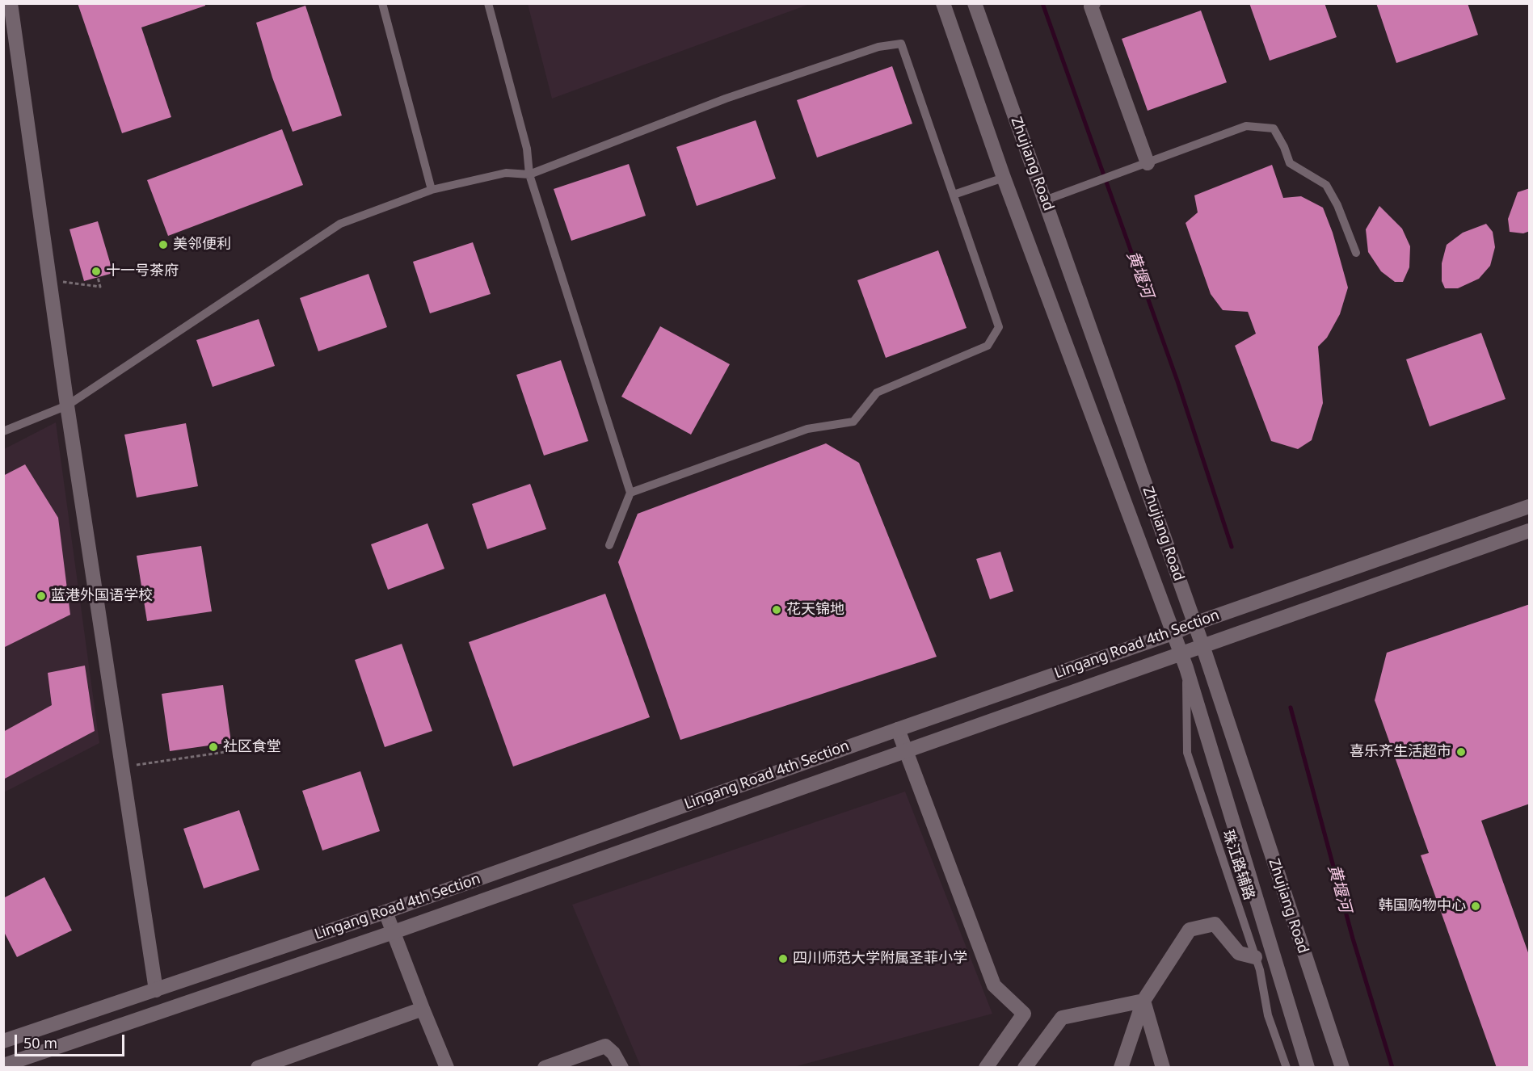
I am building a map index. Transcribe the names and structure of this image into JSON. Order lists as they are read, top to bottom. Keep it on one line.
{"streets":{"main road":["Zhujiang Road","Lingang Road 4th Section"],"lane":["珠江路辅路"]},"crossings":[["Zhujiang Road","Lingang Road 4th Section"],["Zhujiang Road","珠江路辅路"]],"water":["黄堰河"],"places":["美邻便利","十一号茶府","蓝港外国语学校","花天锦地","社区食堂","喜乐齐生活超市","韩国购物中心","四川师范大学附属圣菲小学"],"scale_bar":"50 m"}
